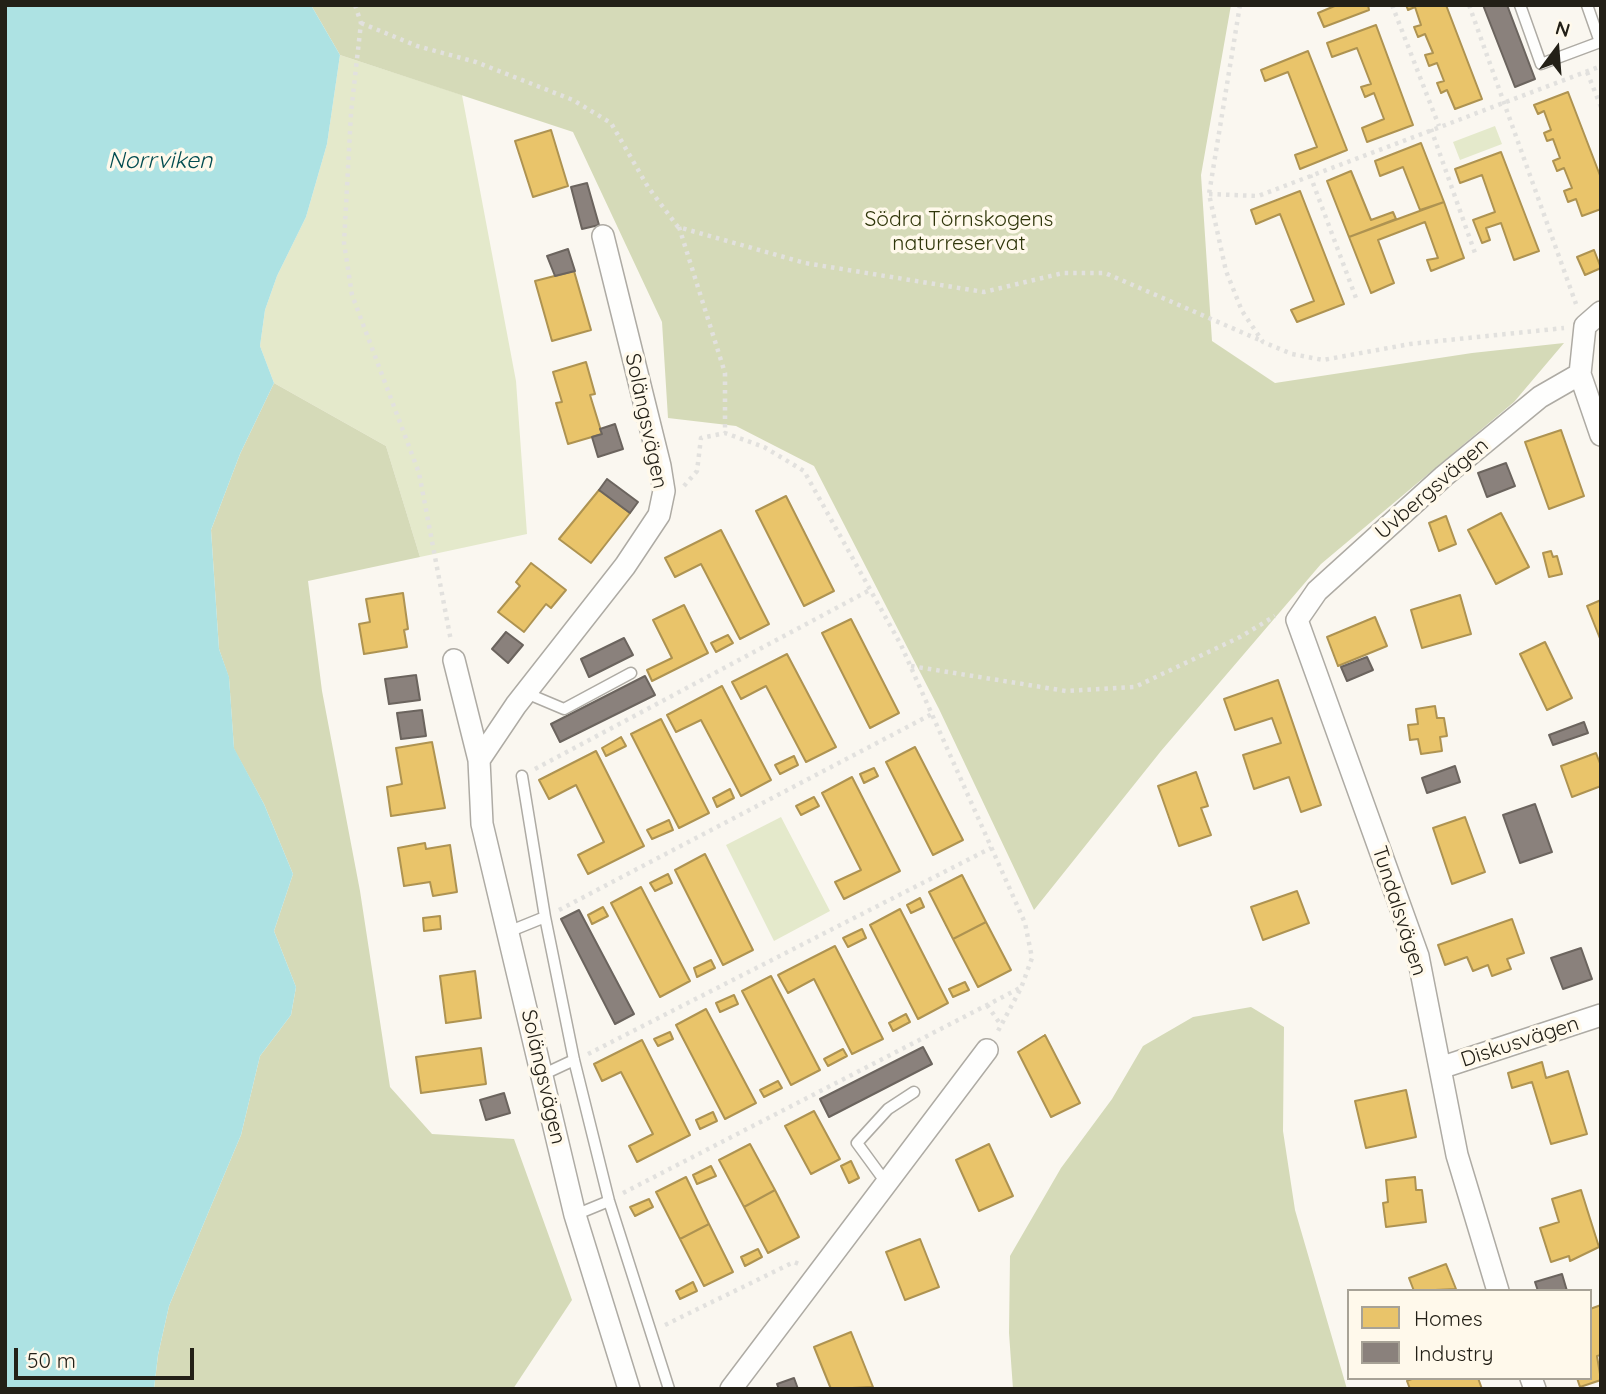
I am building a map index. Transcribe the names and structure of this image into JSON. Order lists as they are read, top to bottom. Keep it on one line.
{"streets":{"street":["Solängsvägen","Uvbergsvägen","Tundalsvägen","Diskusvägen"]},"crossings":[["Uvbergsvägen","Tundalsvägen"],["Tundalsvägen","Diskusvägen"]],"water":["Norrviken"],"parks":["Södra Törnskogens naturreservat"],"legend":["Homes","Industry"],"scale_bar":"50 m","north":"top"}
